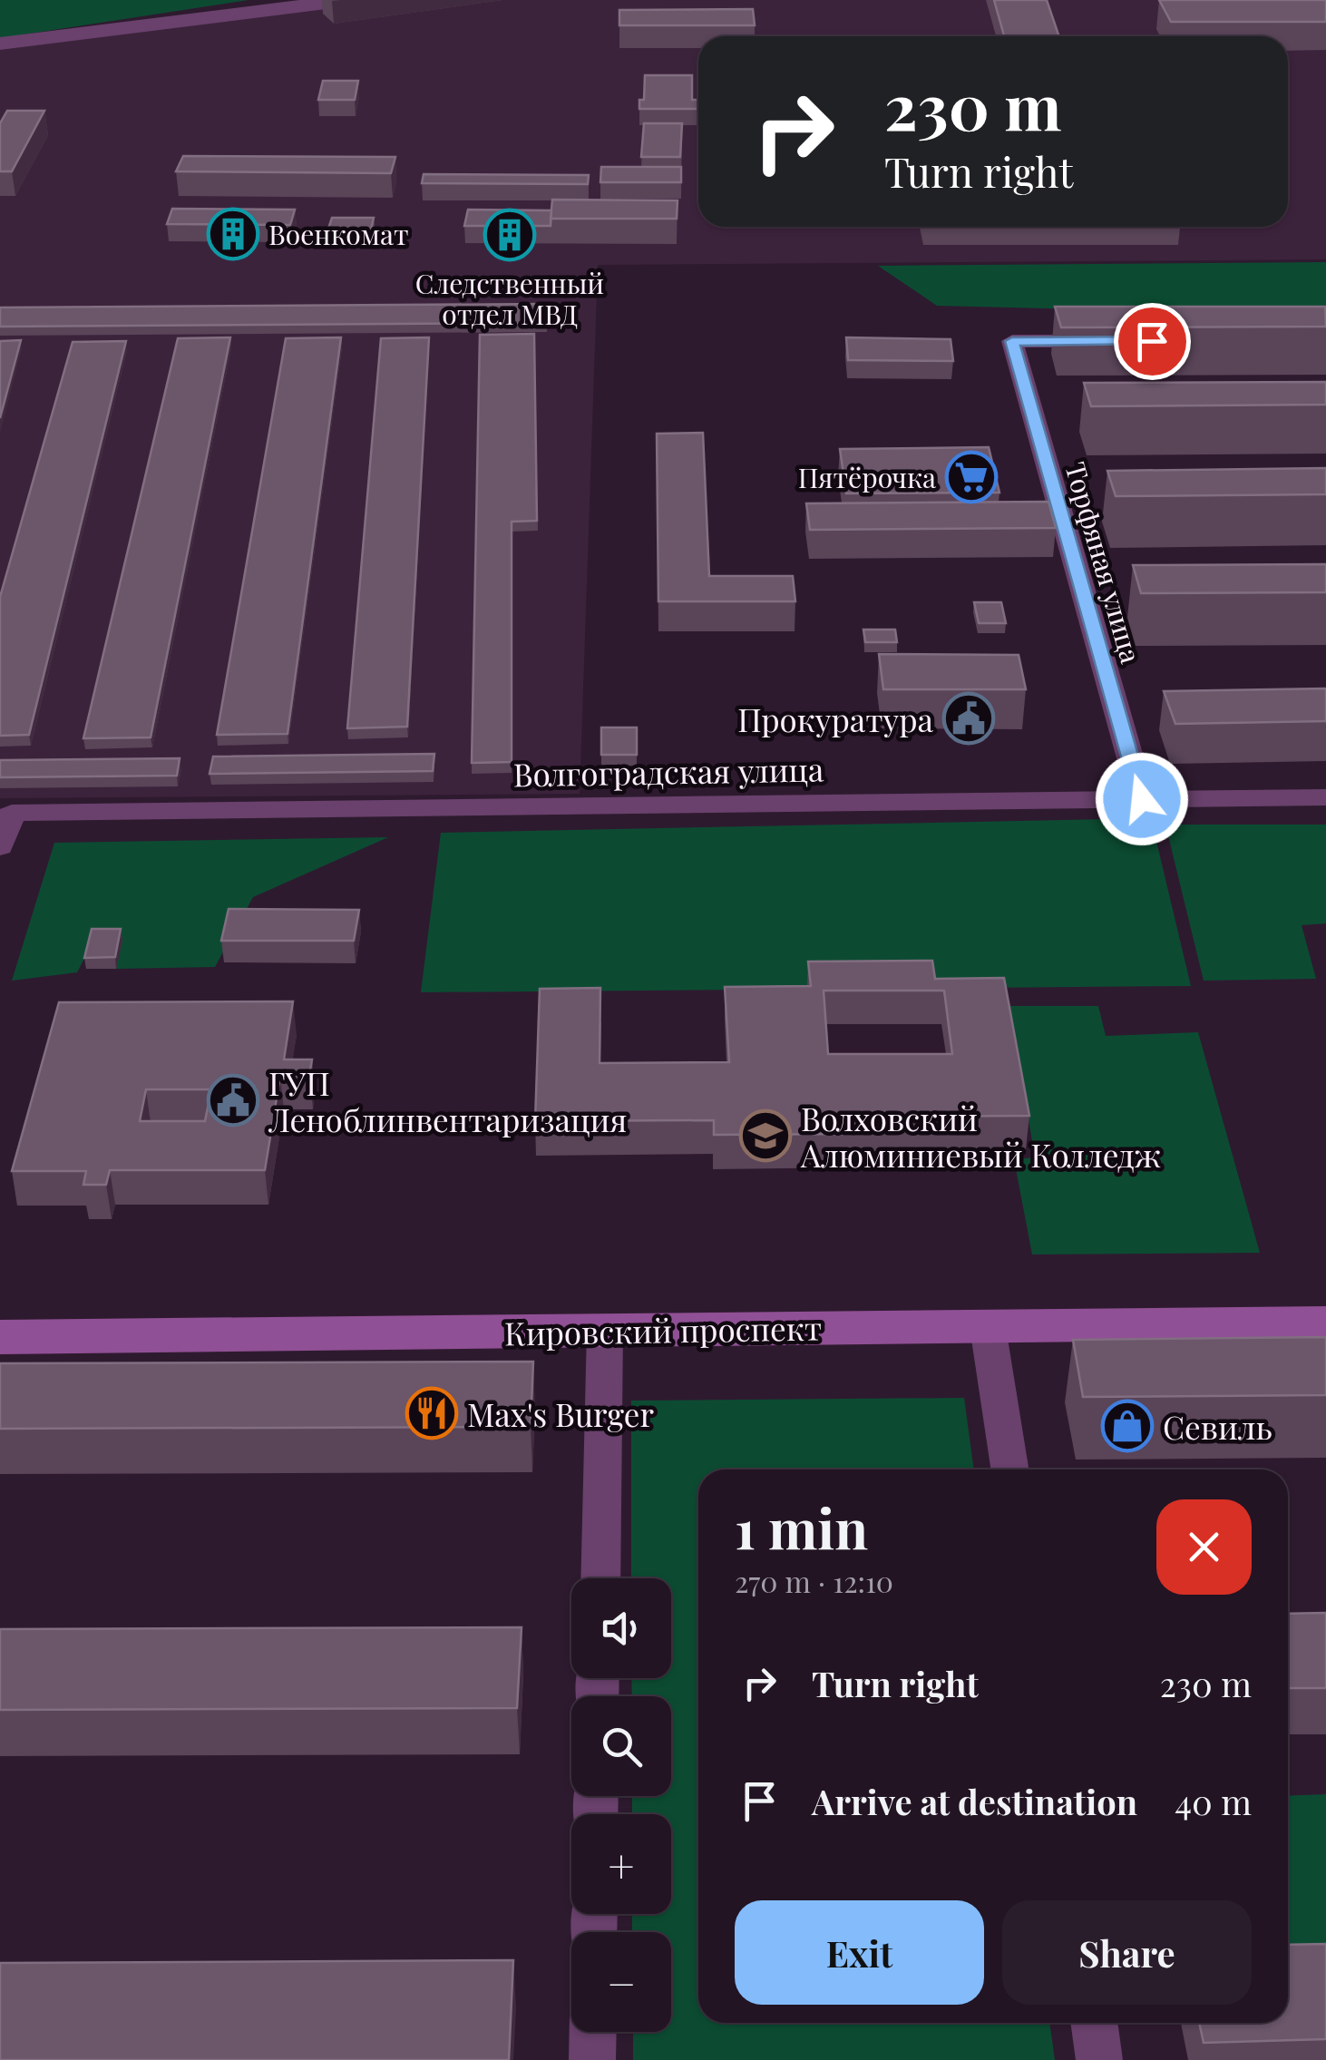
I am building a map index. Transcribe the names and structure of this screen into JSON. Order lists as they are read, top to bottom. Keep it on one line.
{"streets":{"main road":["Кировский проспект"],"street":["Торфяная улица","Волгоградская улица"]},"crossings":[["Торфяная улица","Волгоградская улица"]],"places":{"building":["Военкомат","Следственный отдел МВД"],"supermarket":["Пятёрочка"],"public building":["Прокуратура","ГУП Леноблинвентаризация"],"school or university":["Волховский Алюминиевый Колледж"],"restaurant":["Max's Burger"],"shop":["Севиль"]},"page":{"turn":["230 m","Turn right"],"heading":["1 min","270 m · 12:10"],"map_buttons":["+","−"],"list":[{"name":"Turn right","value":"230 m"},{"name":"Arrive at destination","value":"40 m"}],"buttons":["Exit","Share"]}}
